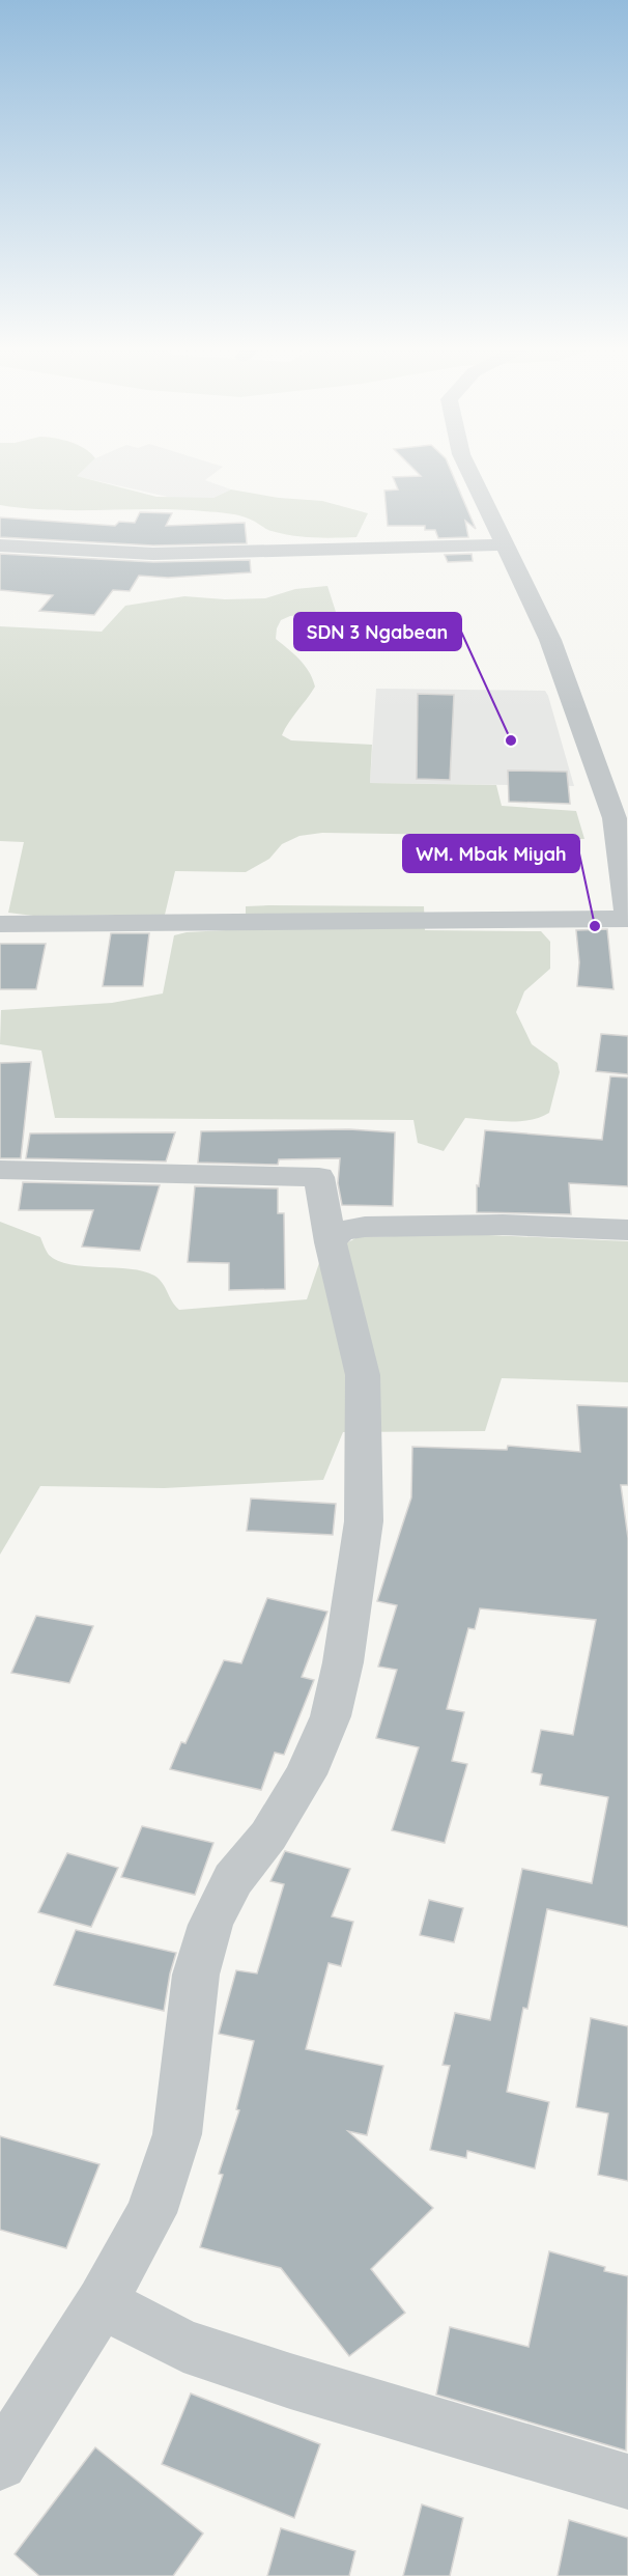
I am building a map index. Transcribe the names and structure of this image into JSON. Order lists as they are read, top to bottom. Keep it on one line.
{"places":["SDN 3 Ngabean","WM. Mbak Miyah"]}
